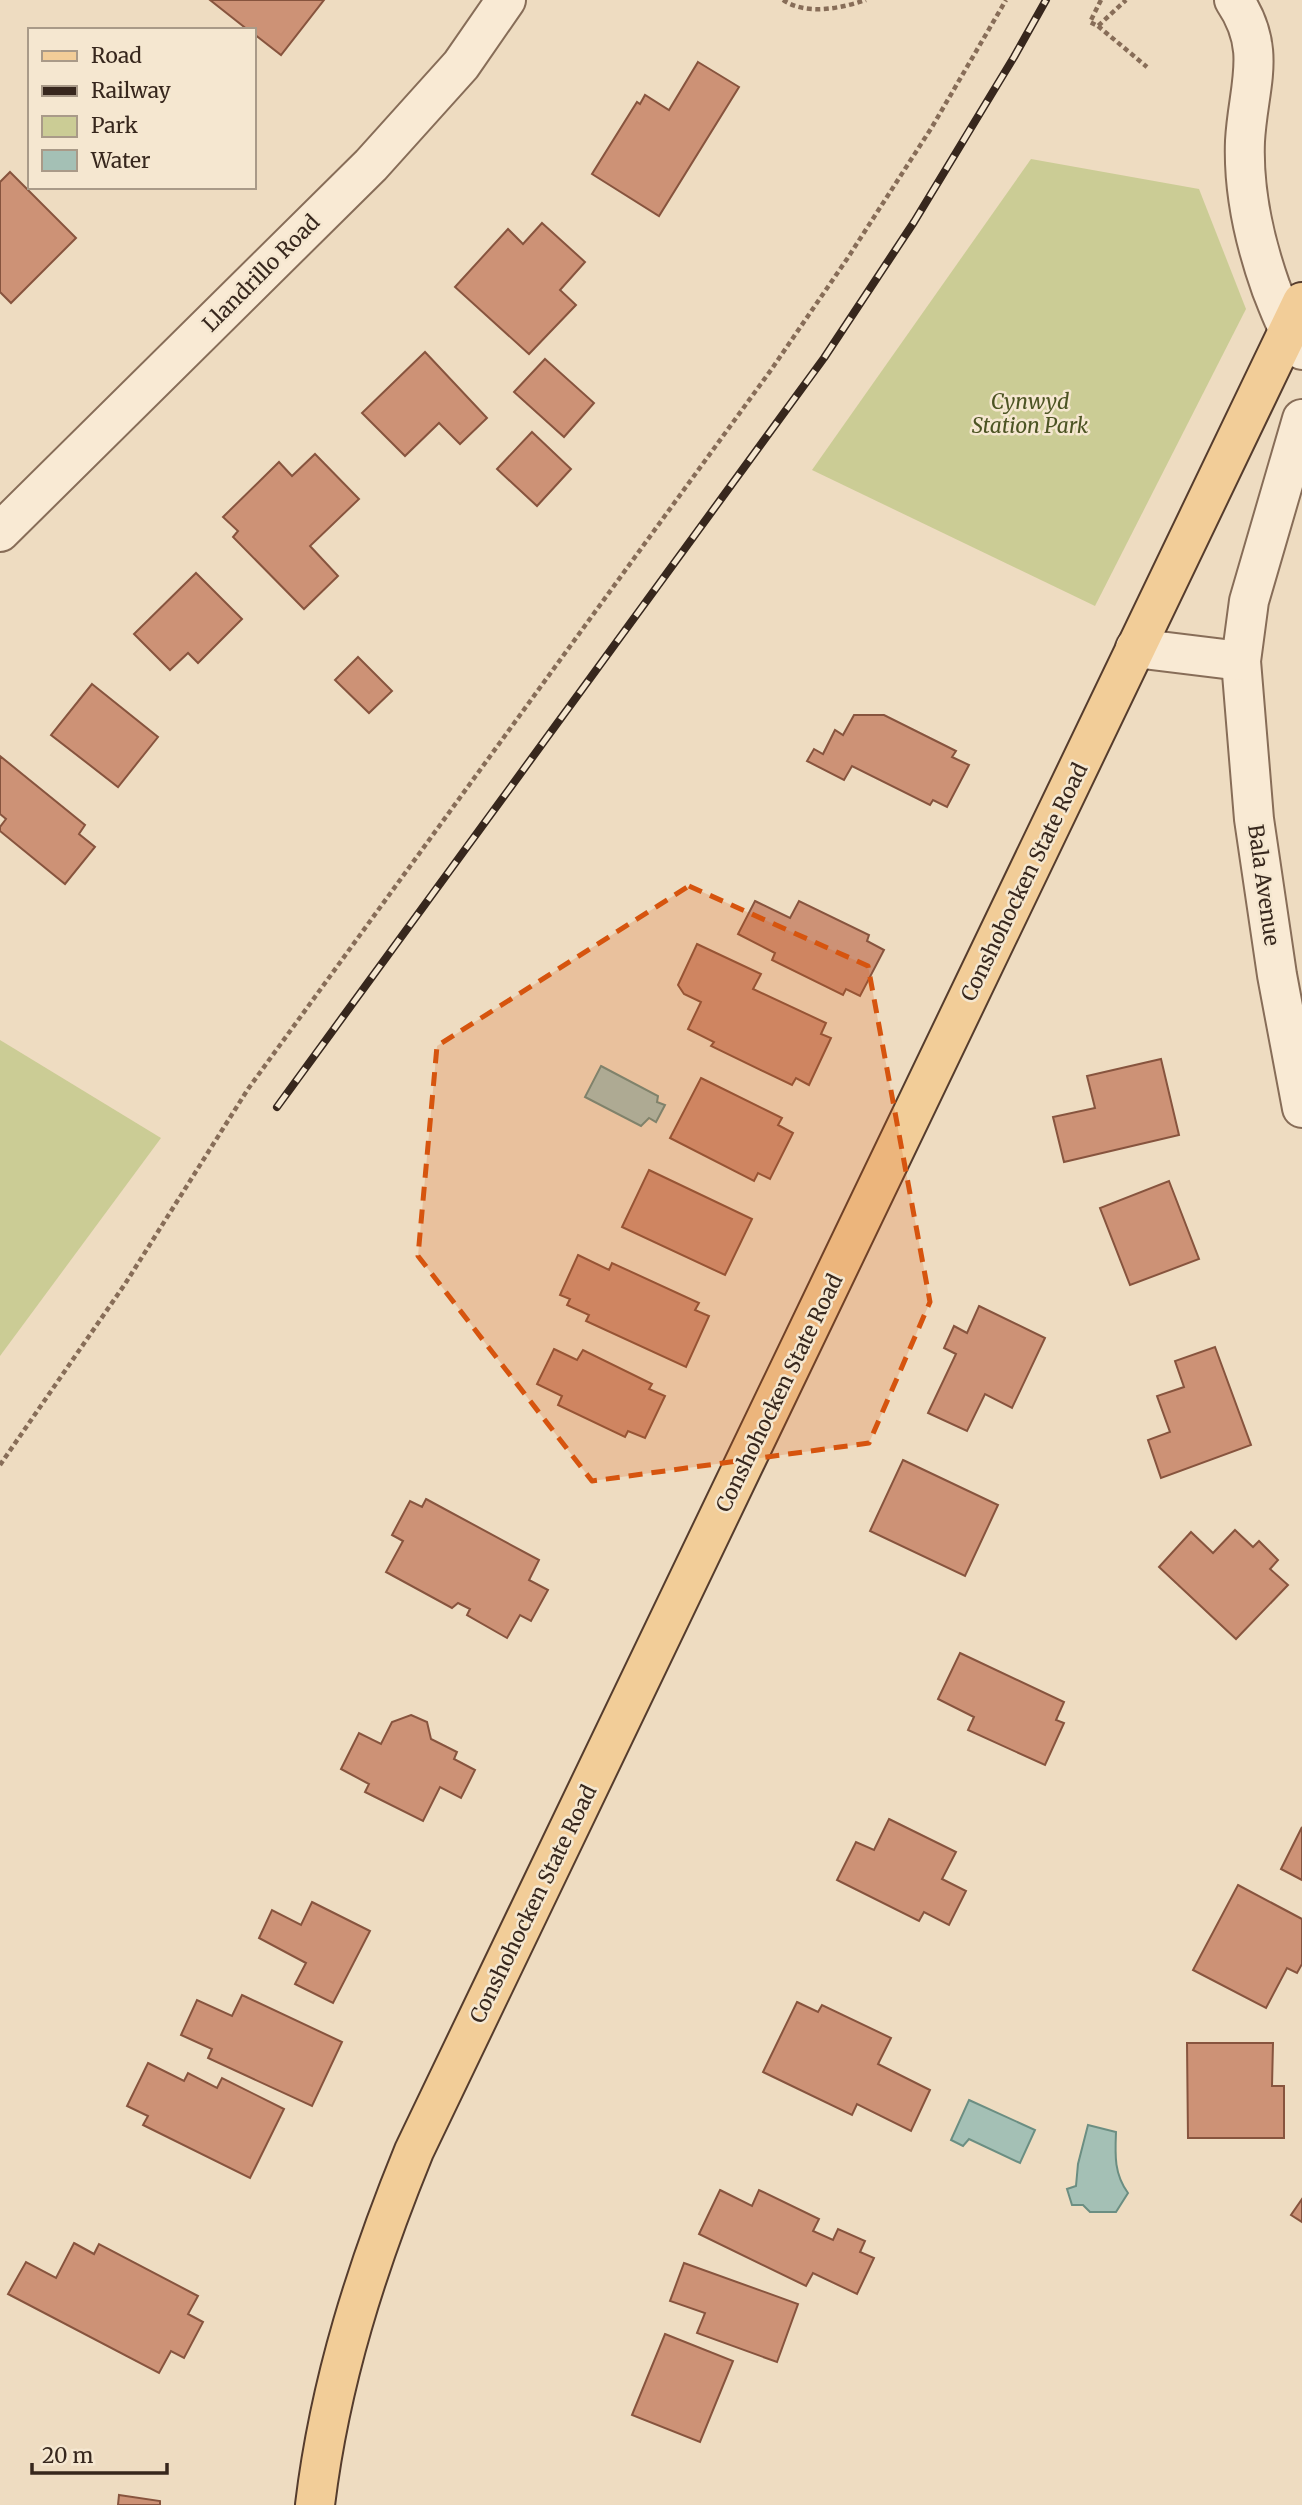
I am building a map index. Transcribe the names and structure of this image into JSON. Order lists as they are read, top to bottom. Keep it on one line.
{"streets":{"main road":["Conshohocken State Road"],"street":["Llandrillo Road","Bala Avenue"]},"parks":["Cynwyd Station Park"],"legend":["Road","Railway","Park","Water"],"scale_bar":"20 m"}
